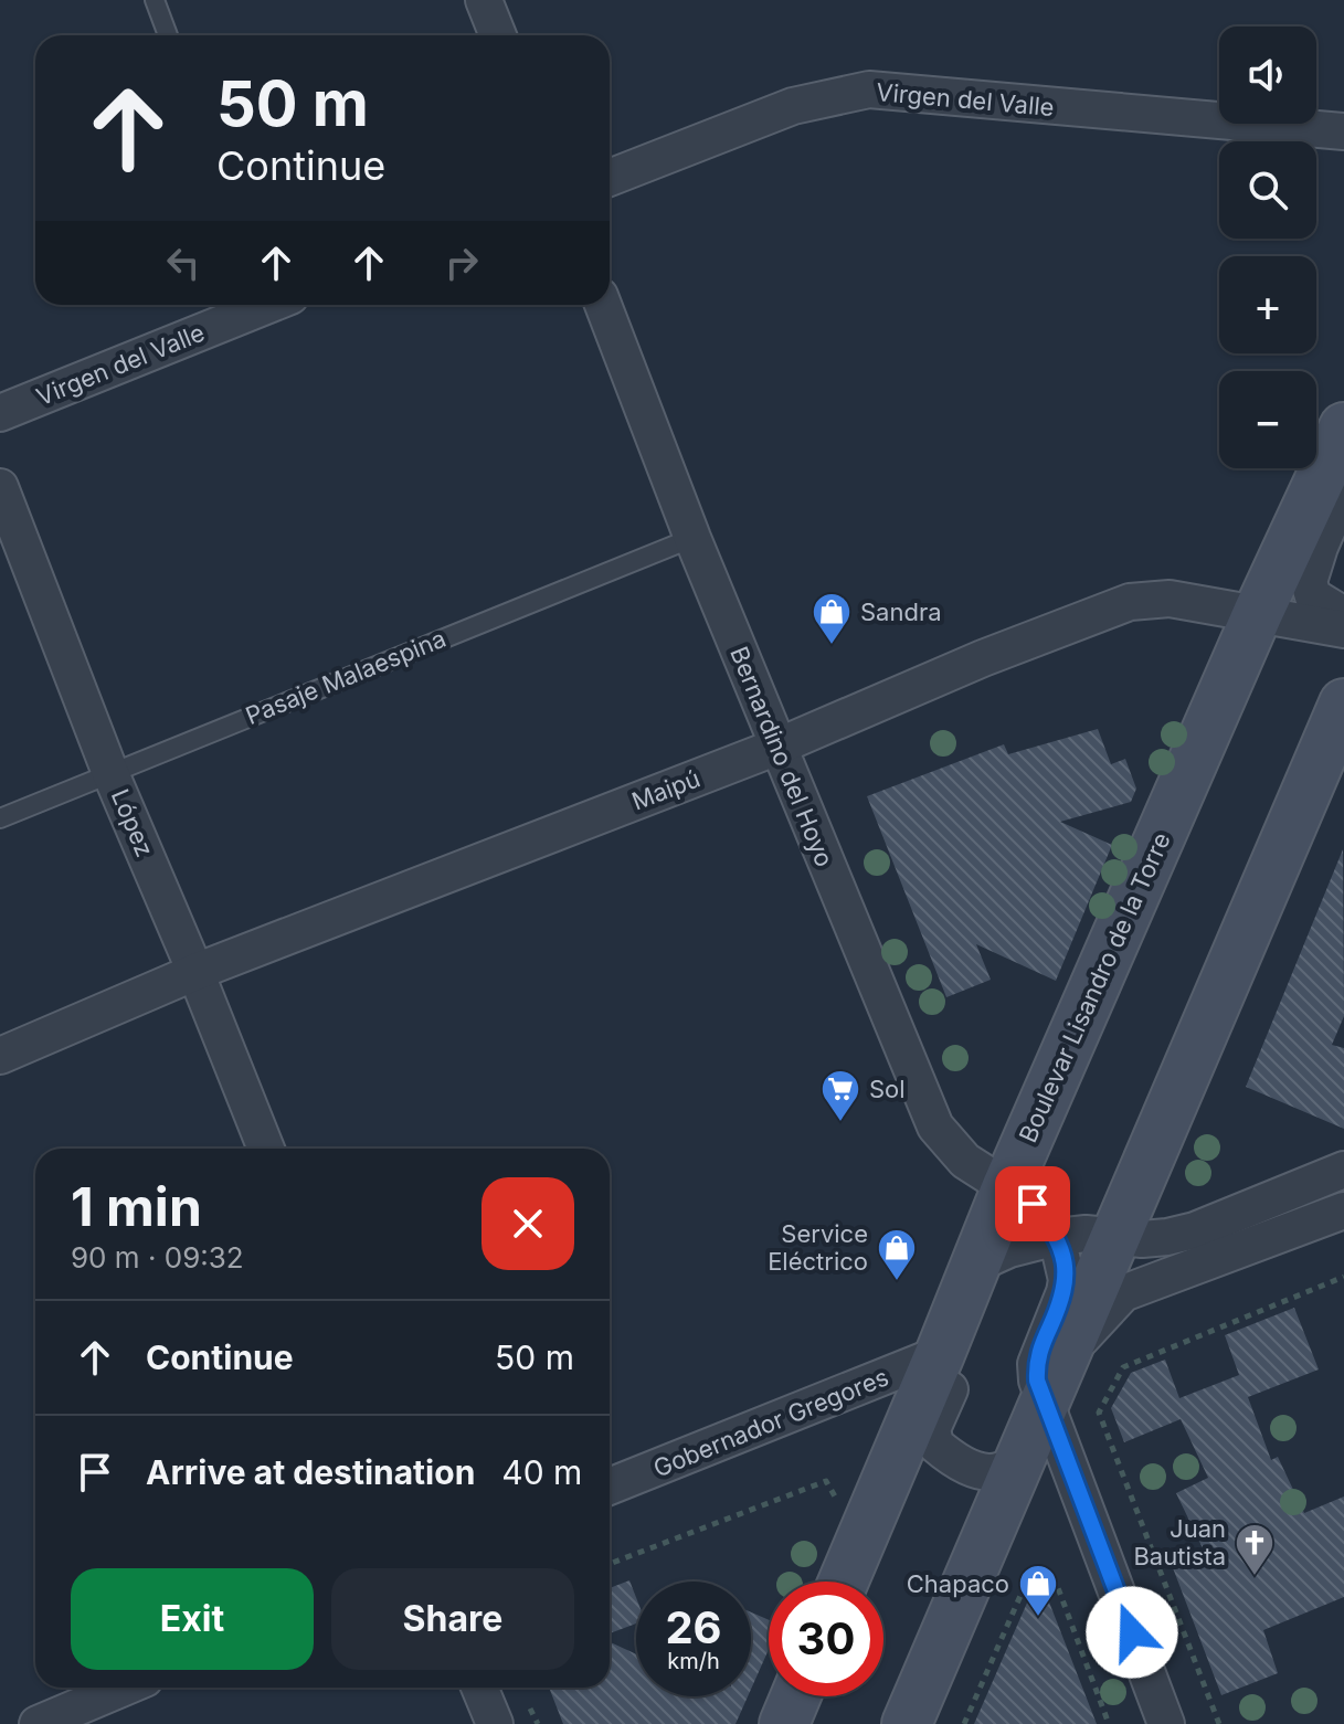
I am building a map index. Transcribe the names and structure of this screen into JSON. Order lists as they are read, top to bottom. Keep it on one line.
{"streets":{"street":["Virgen del Valle","Bernardino del Hoyo","Maipú","López","Boulevar Lisandro de la Torre","Gobernador Gregores"],"lane":["Pasaje Malaespina"]},"crossings":[["Pasaje Malaespina","Bernardino del Hoyo"],["Pasaje Malaespina","López"],["Bernardino del Hoyo","Maipú"],["Bernardino del Hoyo","Boulevar Lisandro de la Torre"],["Maipú","López"],["Maipú","Boulevar Lisandro de la Torre"],["Boulevar Lisandro de la Torre","Gobernador Gregores"]],"places":{"shop":["Sandra","Service Eléctrico","Chapaco"],"supermarket":["Sol"],"church":["Juan Bautista"]},"page":{"map_buttons":["+","−"],"turn":["50 m","Continue"],"heading":["1 min","90 m · 09:32"],"list":[{"name":"Continue","value":"50 m"},{"name":"Arrive at destination","value":"40 m"}],"buttons":["Exit","Share"],"speed":"26 km/h","limit":"30"}}
